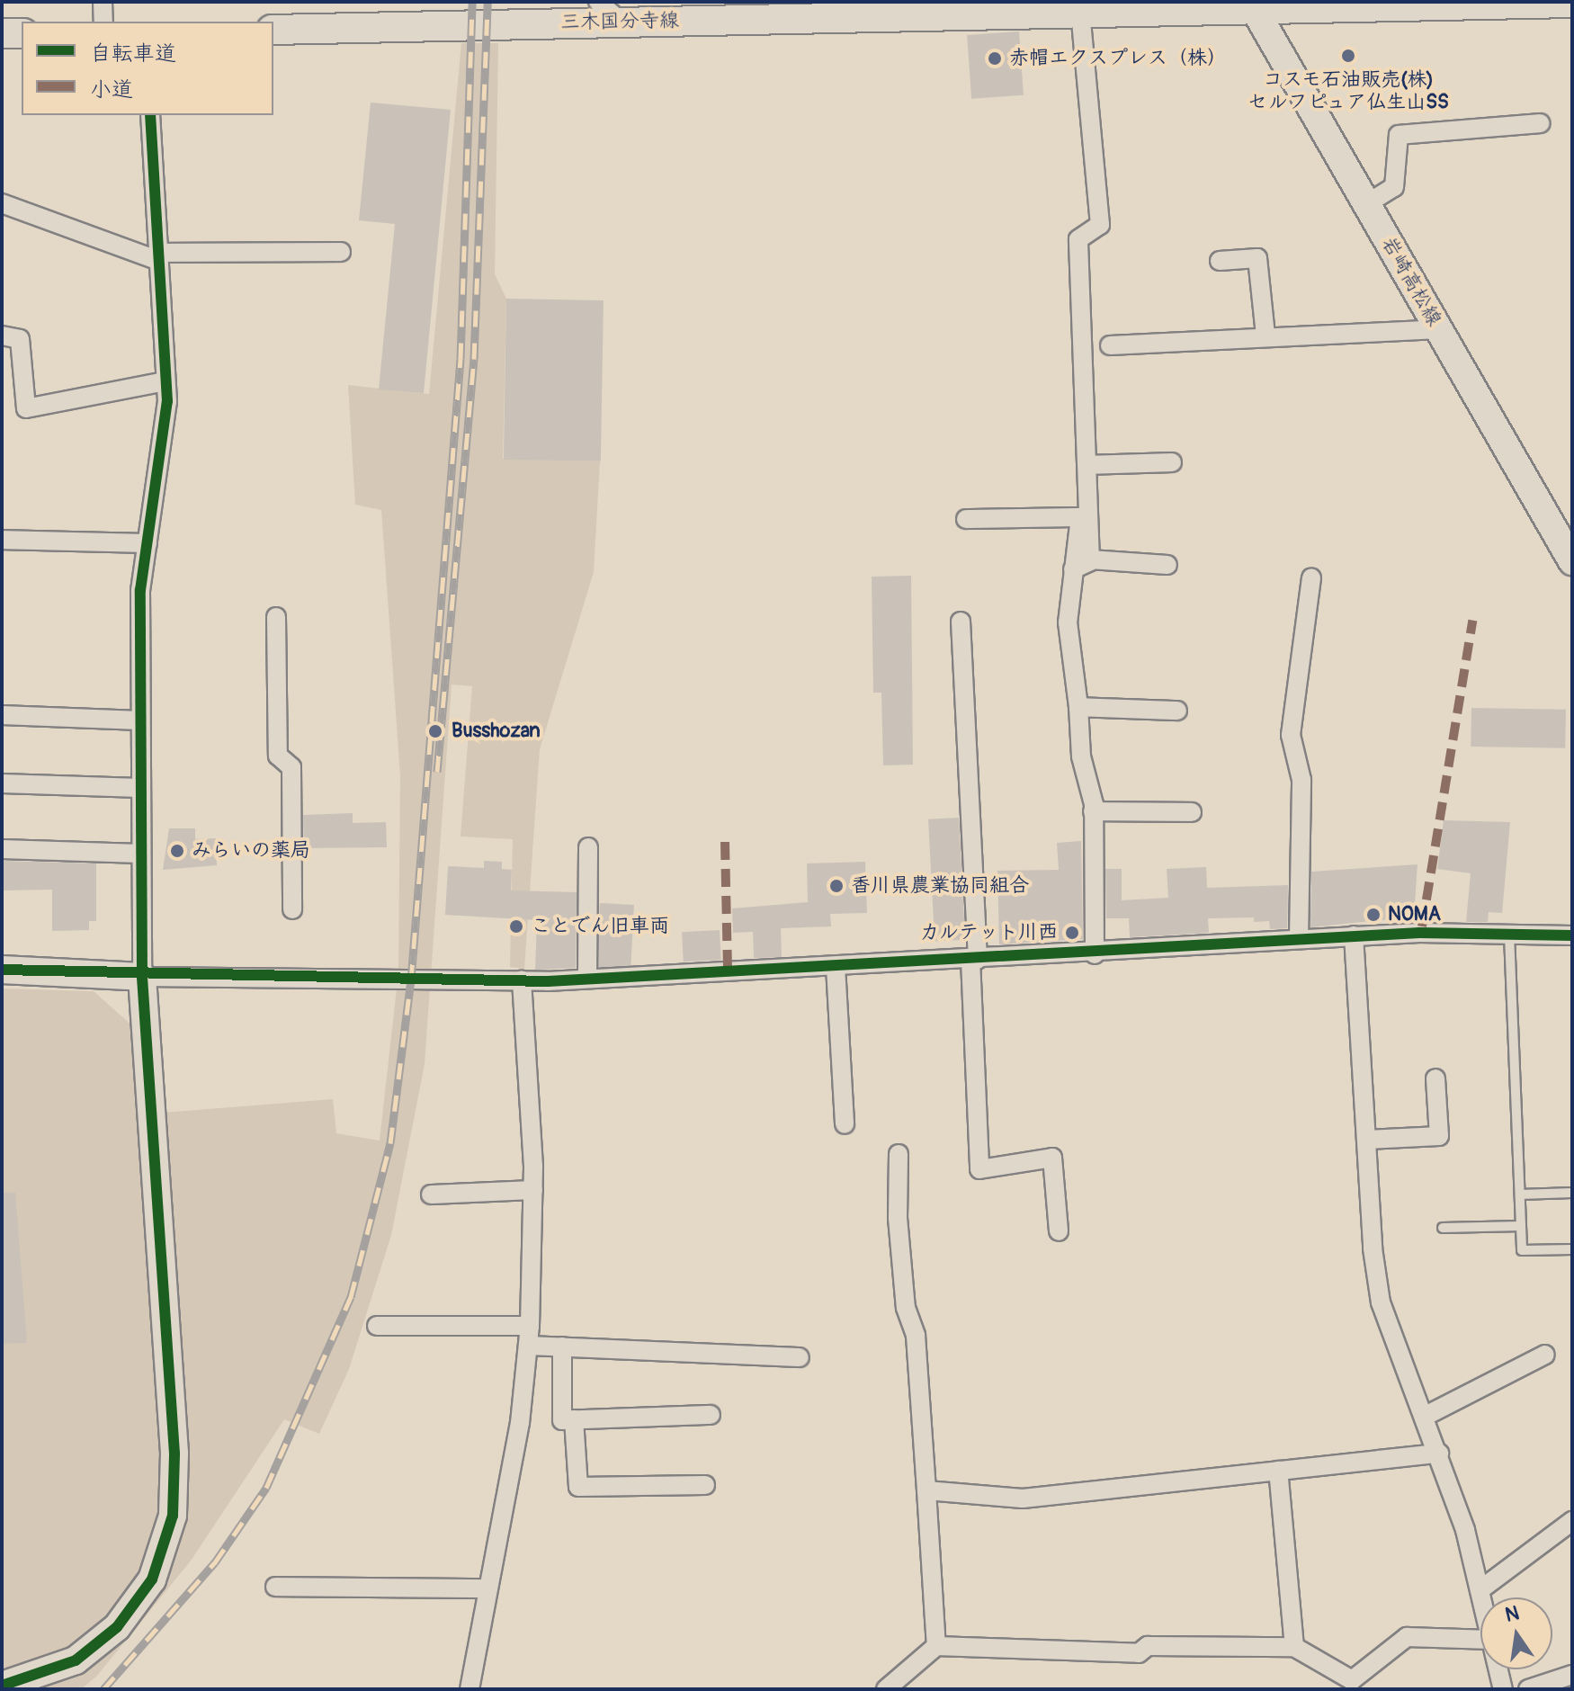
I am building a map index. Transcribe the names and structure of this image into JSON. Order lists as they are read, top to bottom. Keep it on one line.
{"streets":{"main road":["三木国分寺線"],"street":["岩崎高松線"]},"crossings":[["三木国分寺線","岩崎高松線"]],"places":["コスモ石油販売(株) セルフピュア仏生山SS","赤帽エクスプレス（株）","Busshozan","みらいの薬局","香川県農業協同組合","NOMA","ことでん旧車両","カルテット川西"],"legend":["自転車道","小道"],"north":"top"}
